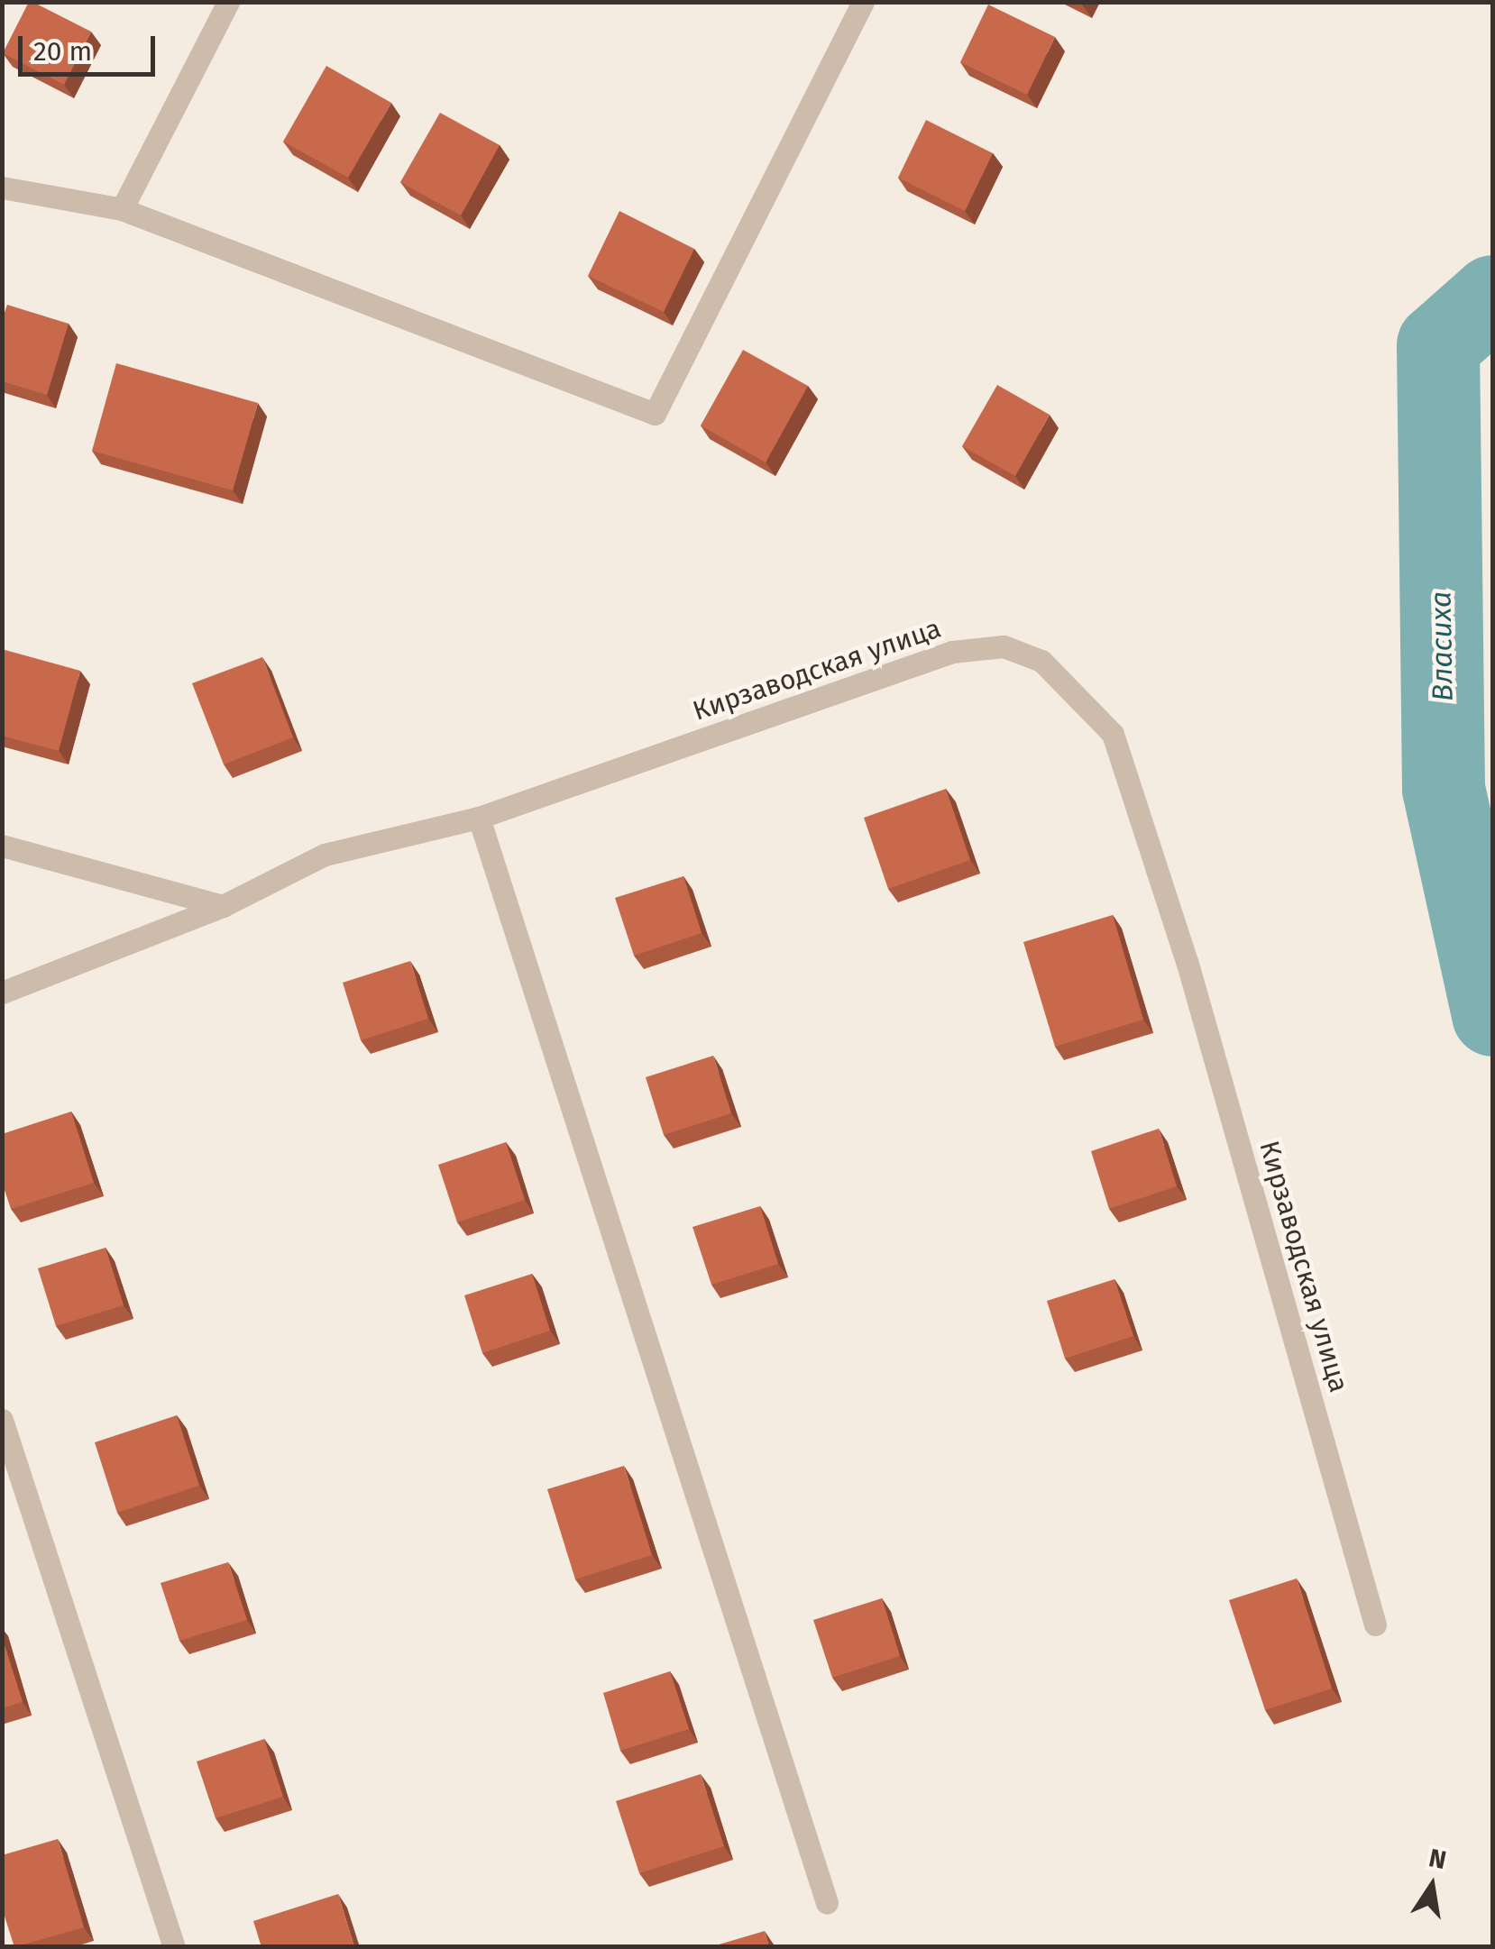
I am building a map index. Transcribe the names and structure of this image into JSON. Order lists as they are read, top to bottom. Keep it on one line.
{"streets":{"street":["Кирзаводская улица"]},"water":["Власиха"],"scale_bar":"20 m","north":"top"}
